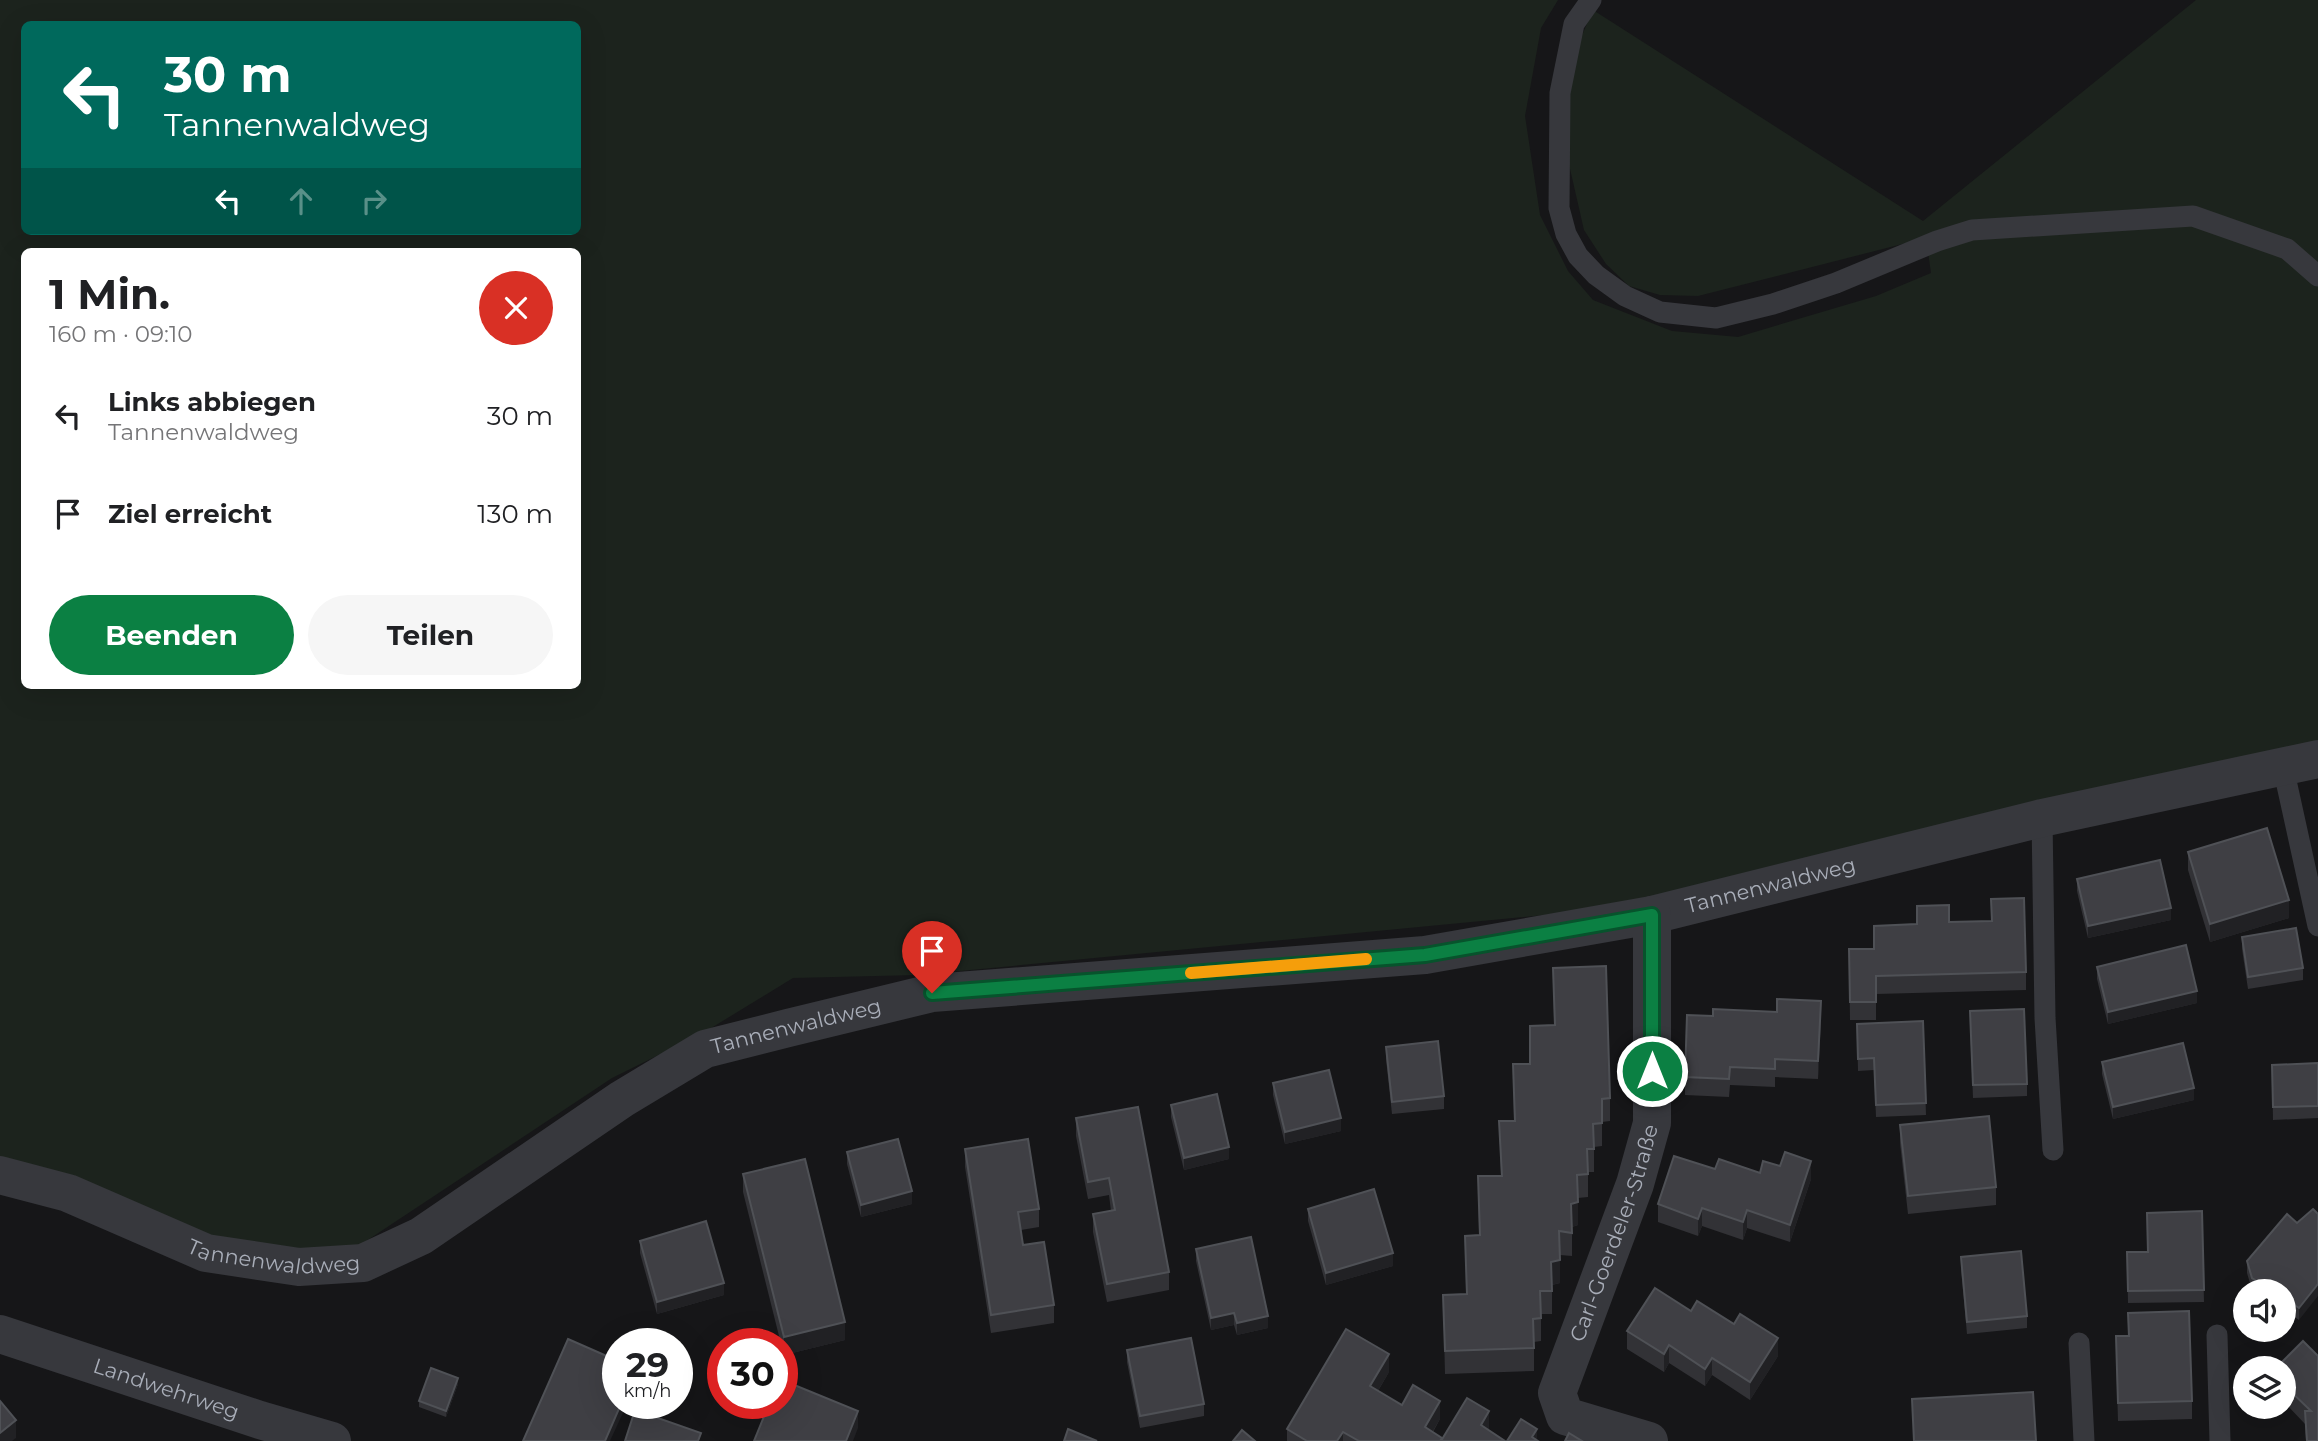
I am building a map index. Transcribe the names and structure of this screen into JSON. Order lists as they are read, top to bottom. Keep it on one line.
{"streets":{"street":["Tannenwaldweg","Carl-Goerdeler-Straße","Landwehrweg"]},"crossings":[["Tannenwaldweg","Carl-Goerdeler-Straße"]],"page":{"turn":["30 m","Tannenwaldweg"],"heading":["1 Min.","160 m · 09:10"],"list":[{"name":"Links abbiegen","note":"Tannenwaldweg","value":"30 m"},{"name":"Ziel erreicht","value":"130 m"}],"buttons":["Beenden","Teilen"],"speed":"29 km/h","limit":"30"}}
